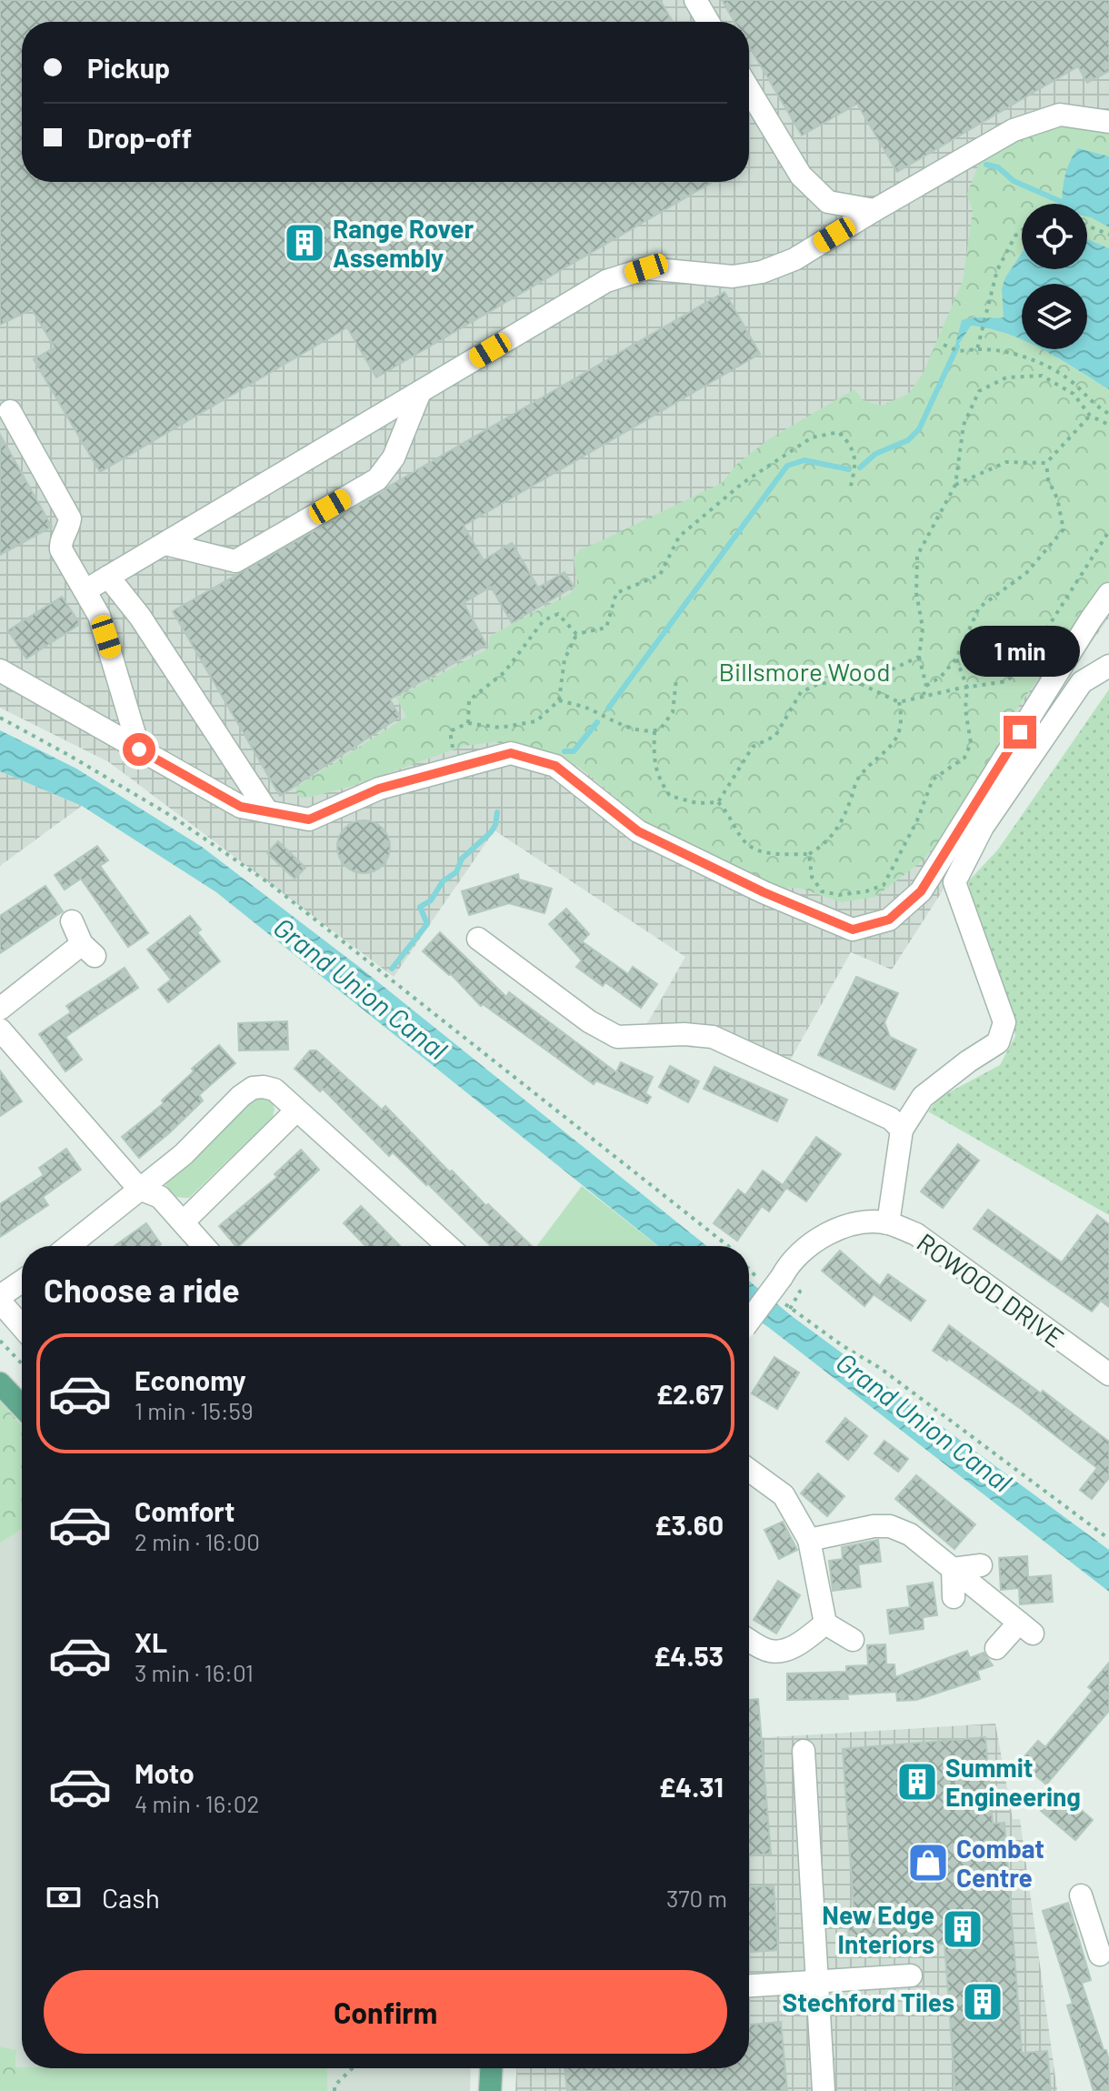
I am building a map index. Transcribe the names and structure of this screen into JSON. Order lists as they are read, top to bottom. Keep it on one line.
{"streets":{"street":["ROWOOD DRIVE"]},"water":["Grand Union Canal"],"parks":["Billsmore Wood"],"places":{"building":["Range Rover Assembly","Summit Engineering","New Edge Interiors","Stechford Tiles"],"shop":["Combat Centre"]},"page":{"banner":["Pickup","Drop-off"],"bubble":"1 min","heading":"Choose a ride","list":[{"name":"Economy","note":"1 min · 15:59","value":"£2.67"},{"name":"Comfort","note":"2 min · 16:00","value":"£3.60"},{"name":"XL","note":"3 min · 16:01","value":"£4.53"},{"name":"Moto","note":"4 min · 16:02","value":"£4.31"}],"pay":["Cash","370 m"],"buttons":"Confirm"}}
